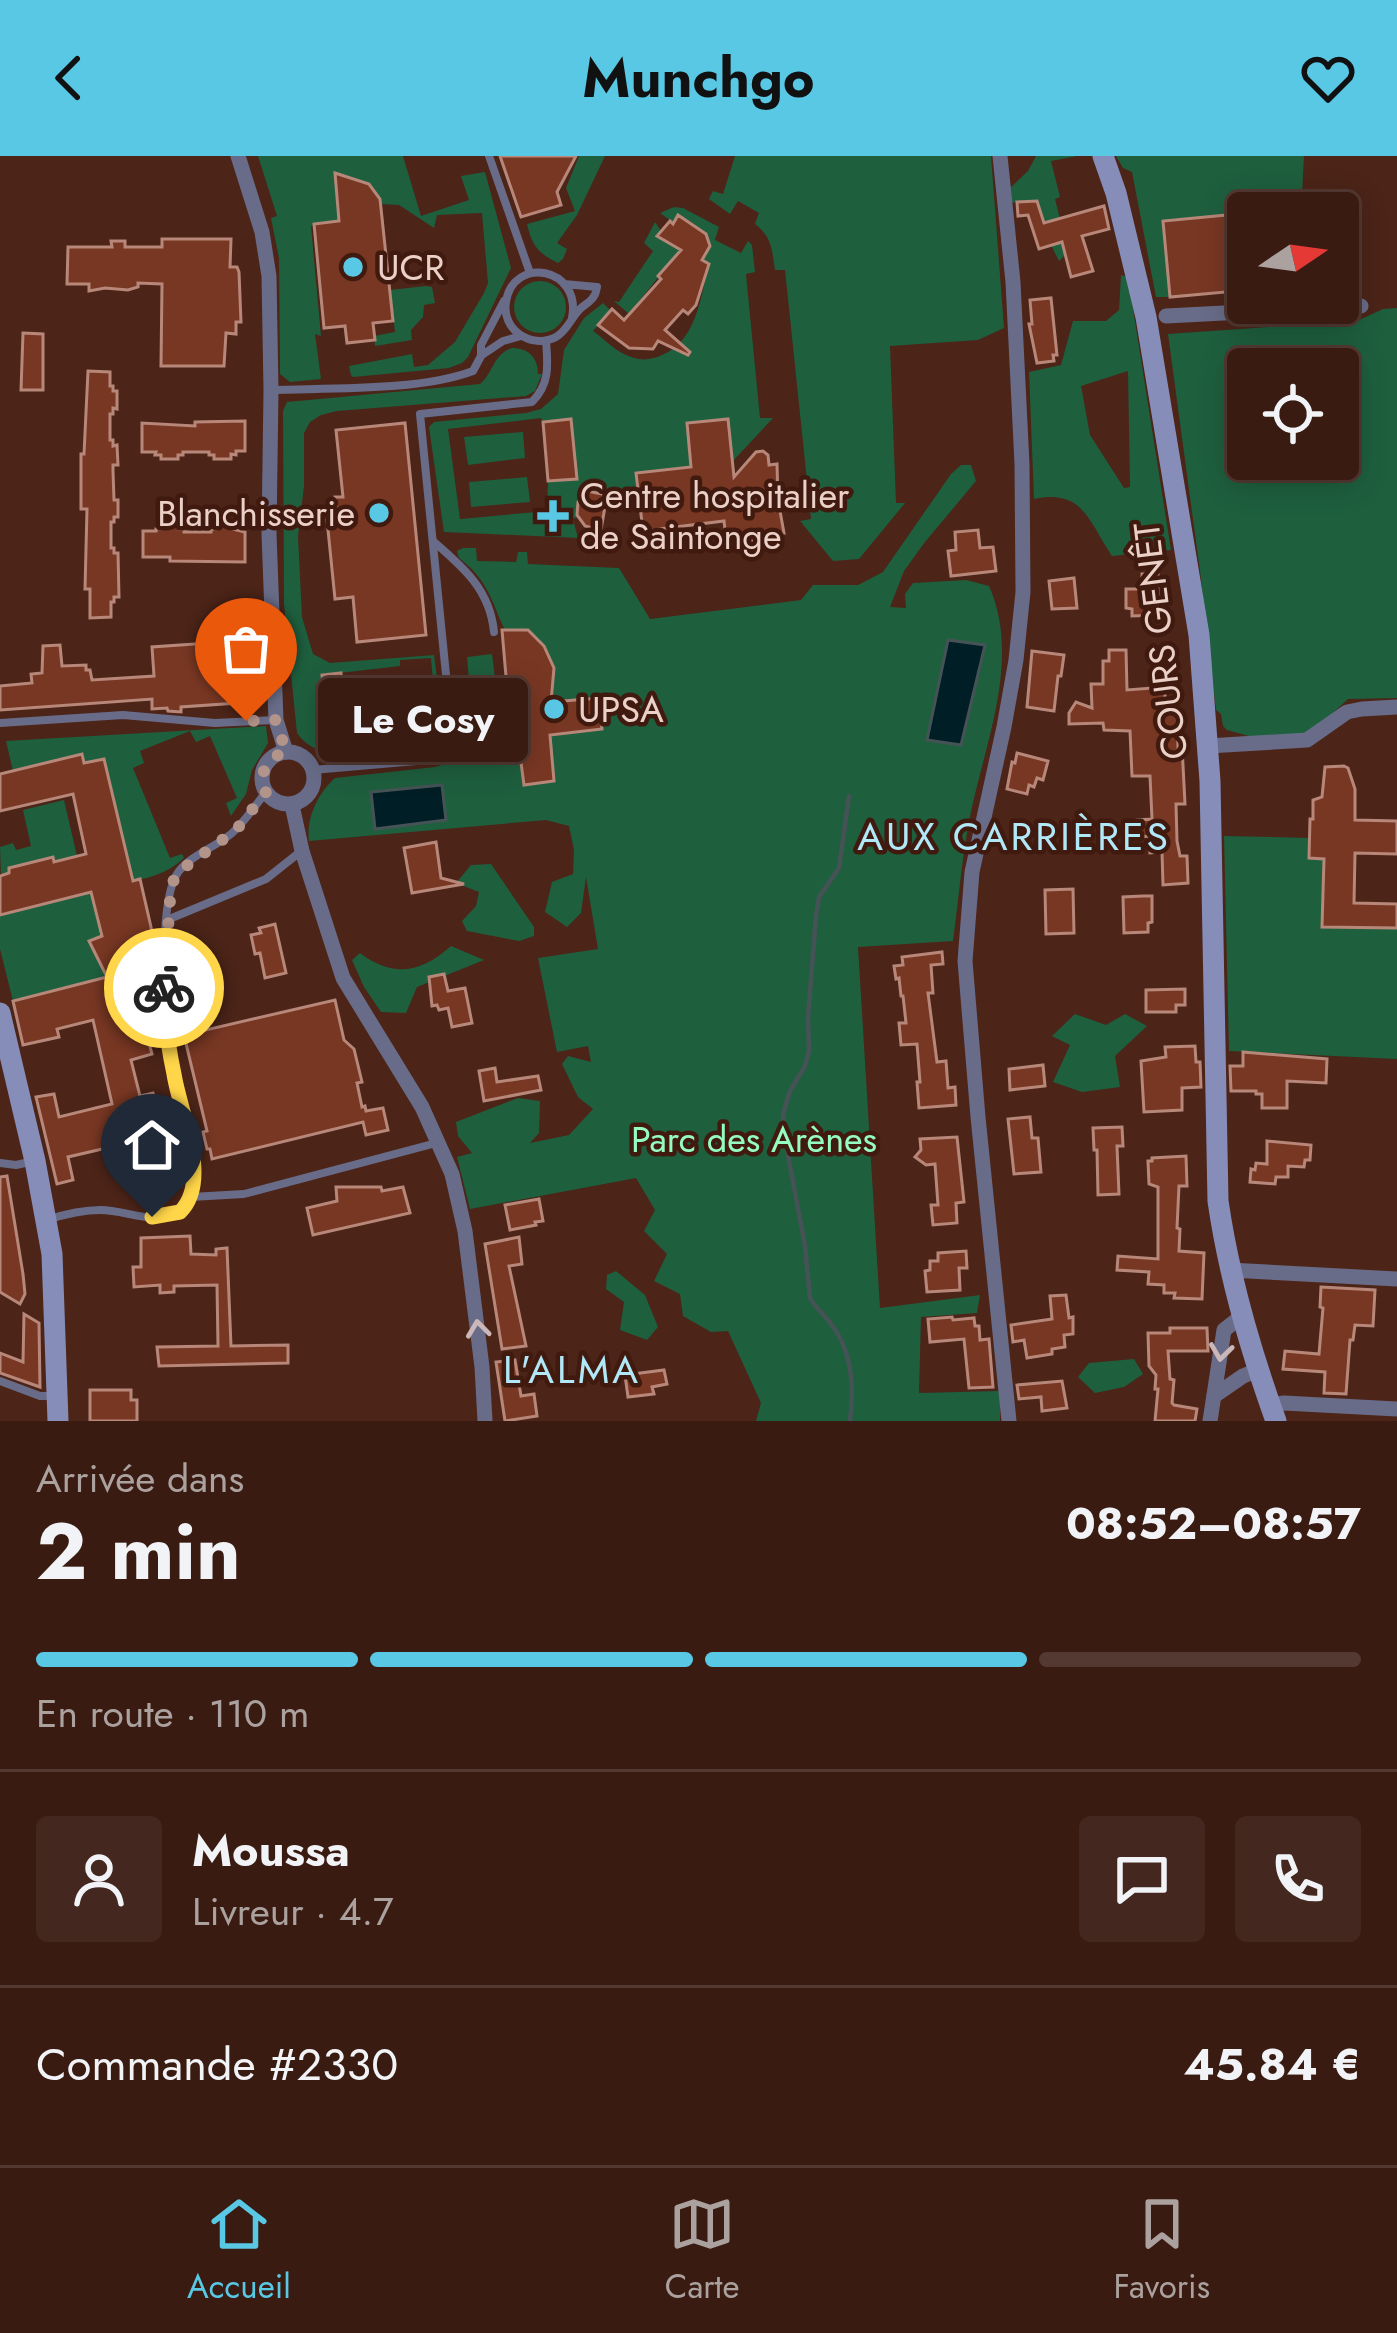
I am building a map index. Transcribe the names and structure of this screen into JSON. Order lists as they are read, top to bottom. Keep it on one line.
{"streets":{"main road":["COURS GENÊT"]},"districts":["AUX CARRIÈRES","L'ALMA"],"parks":["Parc des Arènes"],"places":{"other":["UCR","Blanchisserie","UPSA","Le Cosy"],"health":["Centre hospitalier de Saintonge"]},"north":"right","page":{"header":"Munchgo","bubble":"Le Cosy","heading":["2 min","Arrivée dans","08:52–08:57"],"panel":["Moussa","Livreur · 4.7","Commande #2330","45.84 €"],"bar":"En route · 110 m","tabs":["Accueil","Carte","Favoris"]}}
